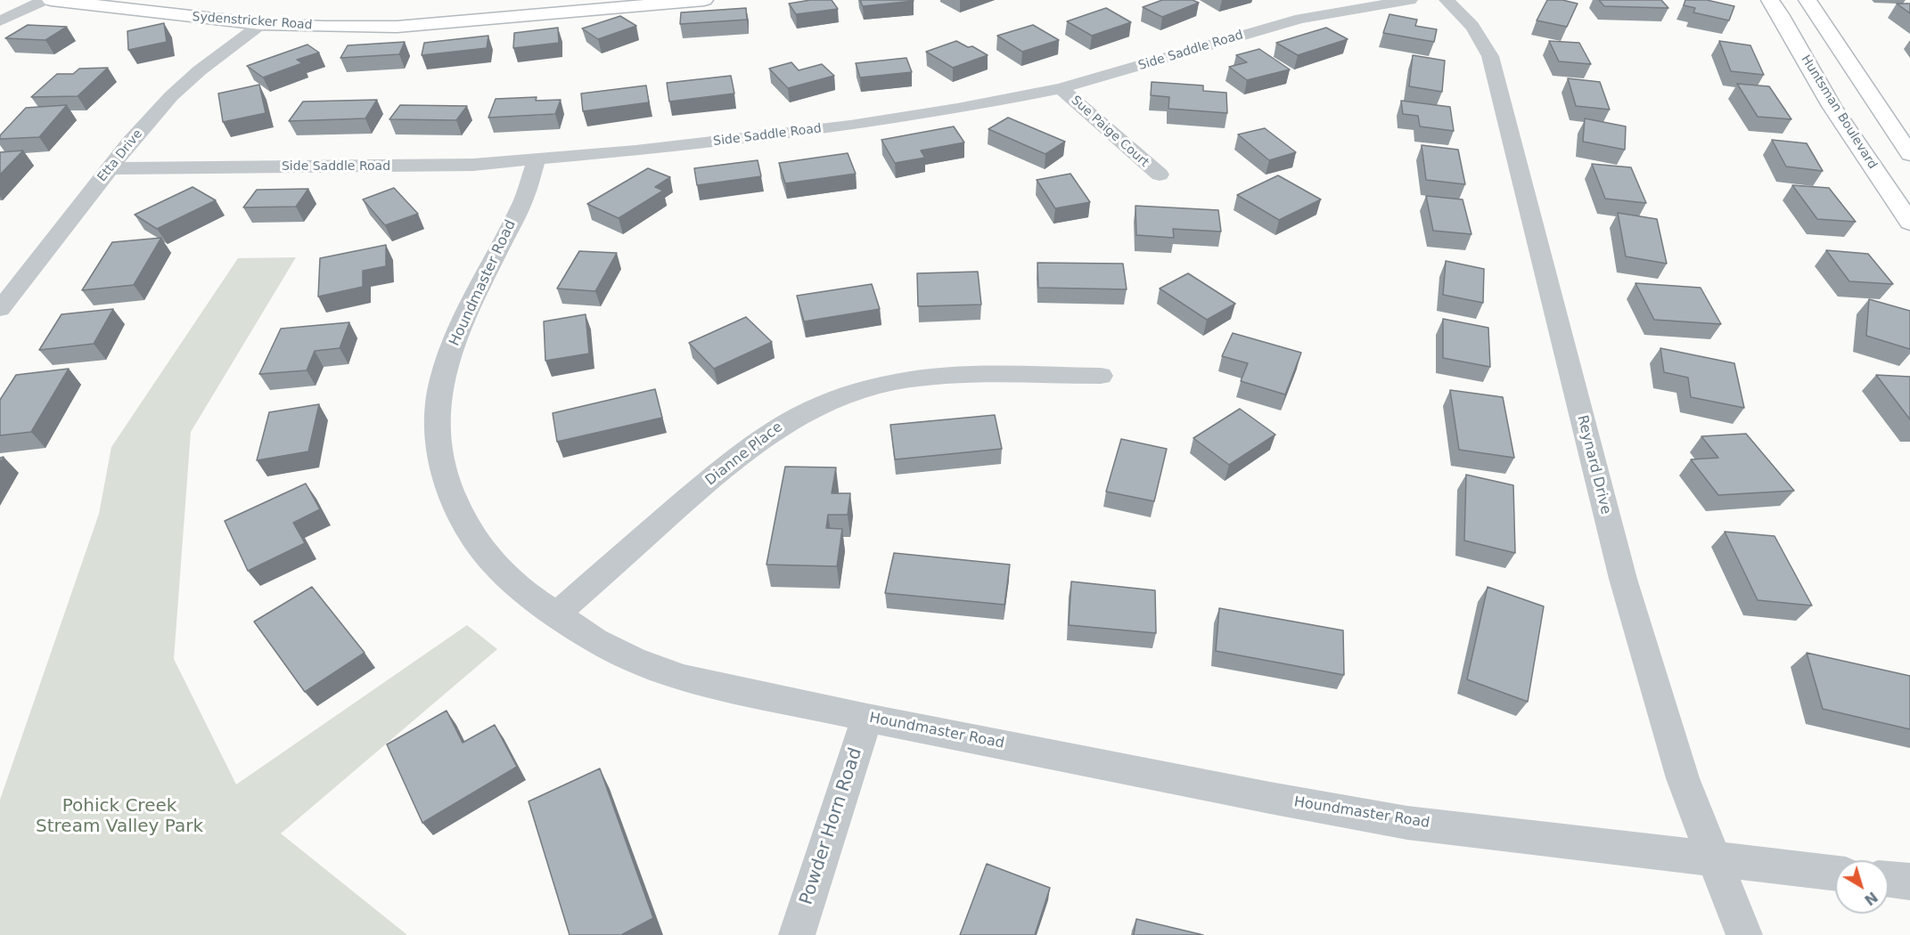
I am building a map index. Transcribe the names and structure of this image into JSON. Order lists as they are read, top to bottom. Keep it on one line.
{"streets":{"main road":["Sydenstricker Road","Huntsman Boulevard"],"street":["Side Saddle Road","Sue Paige Court","Etta Drive","Houndmaster Road","Dianne Place","Reynard Drive","Powder Horn Road"]},"crossings":[["Sydenstricker Road","Etta Drive"],["Side Saddle Road","Sue Paige Court"],["Side Saddle Road","Etta Drive"],["Side Saddle Road","Houndmaster Road"],["Houndmaster Road","Dianne Place"],["Houndmaster Road","Reynard Drive"],["Houndmaster Road","Powder Horn Road"]],"parks":["Pohick Creek Stream Valley Park"],"north":"bottom right"}
